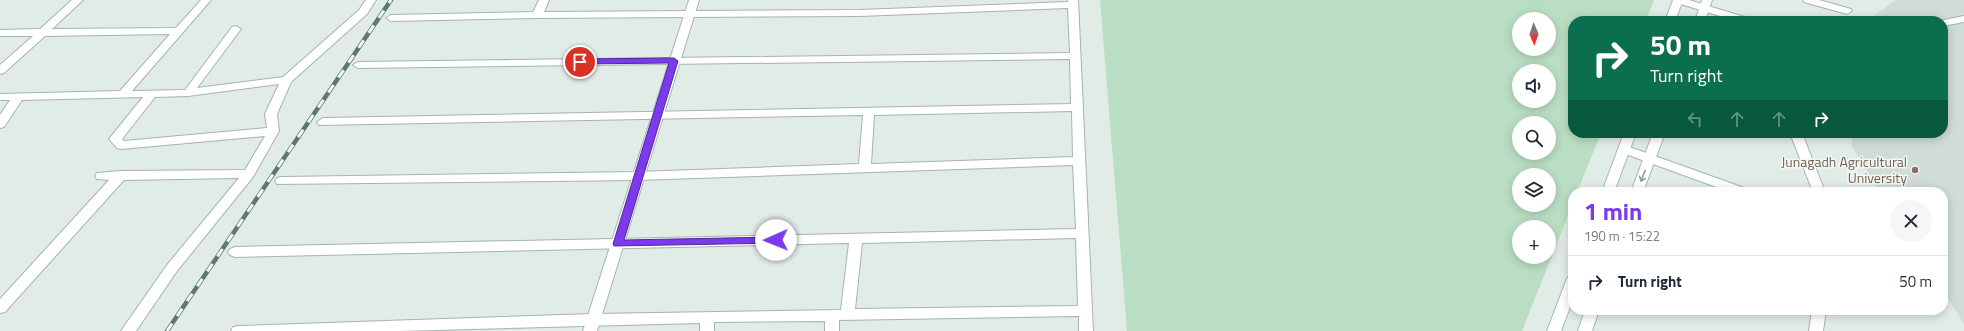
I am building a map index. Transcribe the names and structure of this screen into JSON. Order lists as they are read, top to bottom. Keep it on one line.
{"places":["Junagadh Agricultural University"],"north":"bottom","page":{"map_buttons":"+","turn":["50 m","Turn right"],"heading":["1 min","190 m · 15:22"],"list":[{"name":"Turn right","value":"50 m"}]}}
